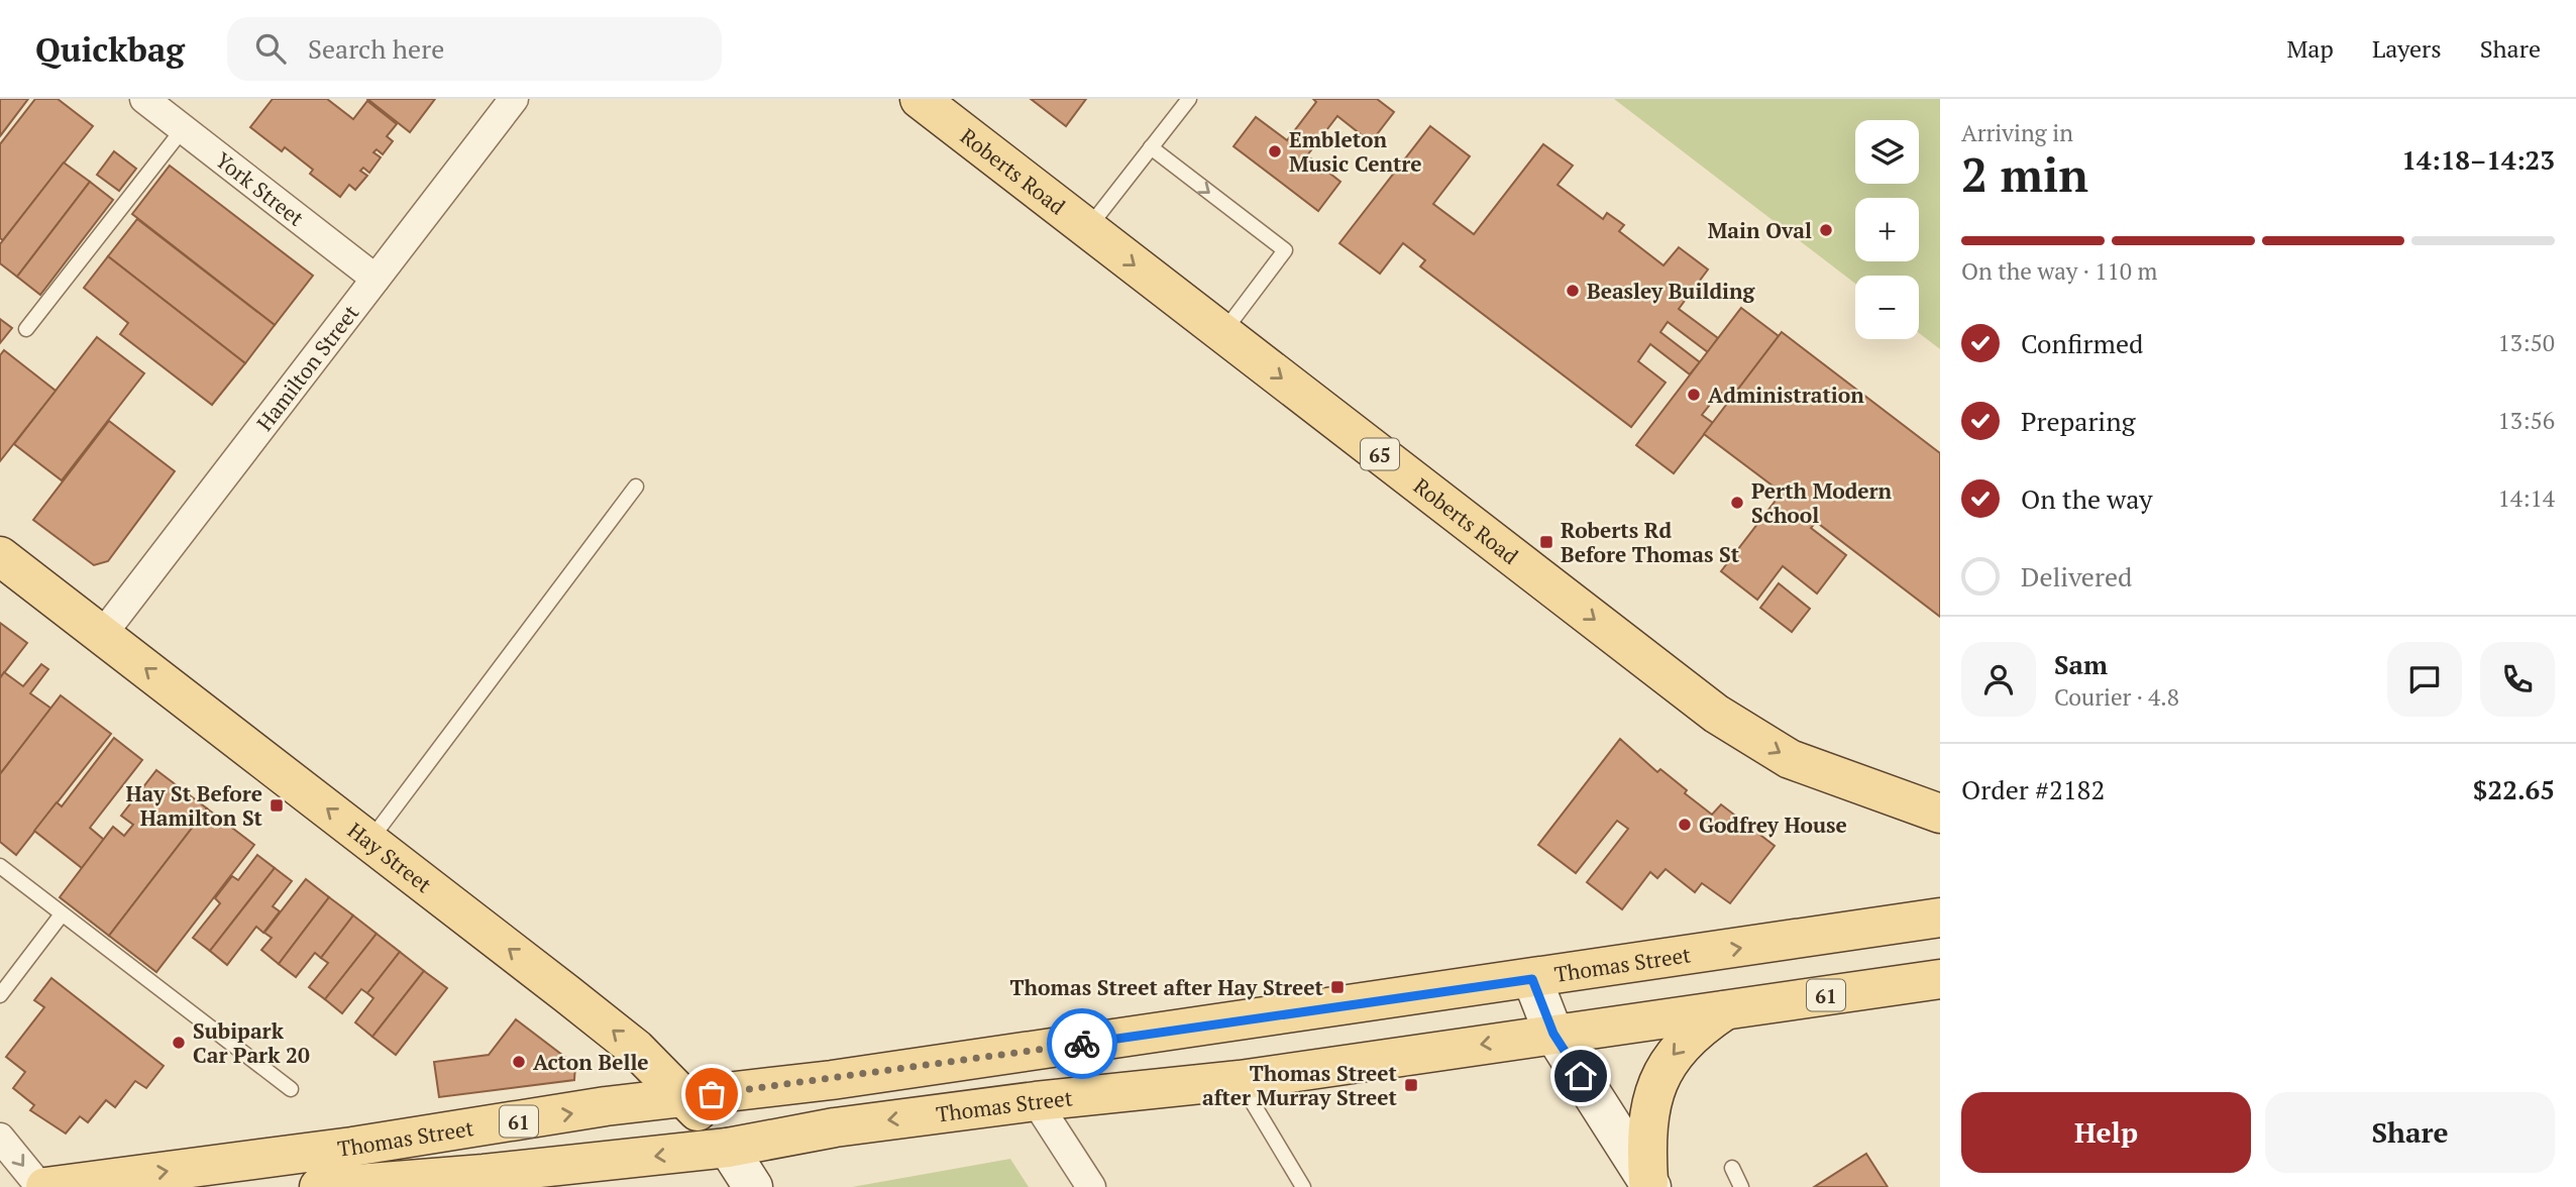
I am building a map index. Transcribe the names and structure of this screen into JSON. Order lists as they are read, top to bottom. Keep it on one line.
{"streets":{"main road":["Roberts Road","65","Hay Street","Thomas Street","61"],"street":["York Street","Hamilton Street"]},"crossings":[["York Street","Hamilton Street"],["Hamilton Street","Hay Street"],["Hay Street","Thomas Street"]],"one_way":["Roberts Road","Hay Street"],"places":{"other":["Embleton Music Centre","Main Oval","Beasley Building","Administration","Perth Modern School","Godfrey House","Subipark Car Park 20","Acton Belle"],"transit":["Roberts Rd Before Thomas St","Hay St Before Hamilton St","Thomas Street after Hay Street","Thomas Street after Murray Street"]},"page":{"header":"Quickbag","search":"Search here","nav":["Map","Layers","Share"],"heading":["2 min","Arriving in","14:18–14:23"],"panel":["Sam","Courier · 4.8","Order #2182","$22.65"],"map_buttons":["+","−"],"bar":"On the way · 110 m","list":[["Confirmed","13:50"],["Preparing","13:56"],["On the way","14:14"],"Delivered"],"buttons":["Help","Share"]}}
